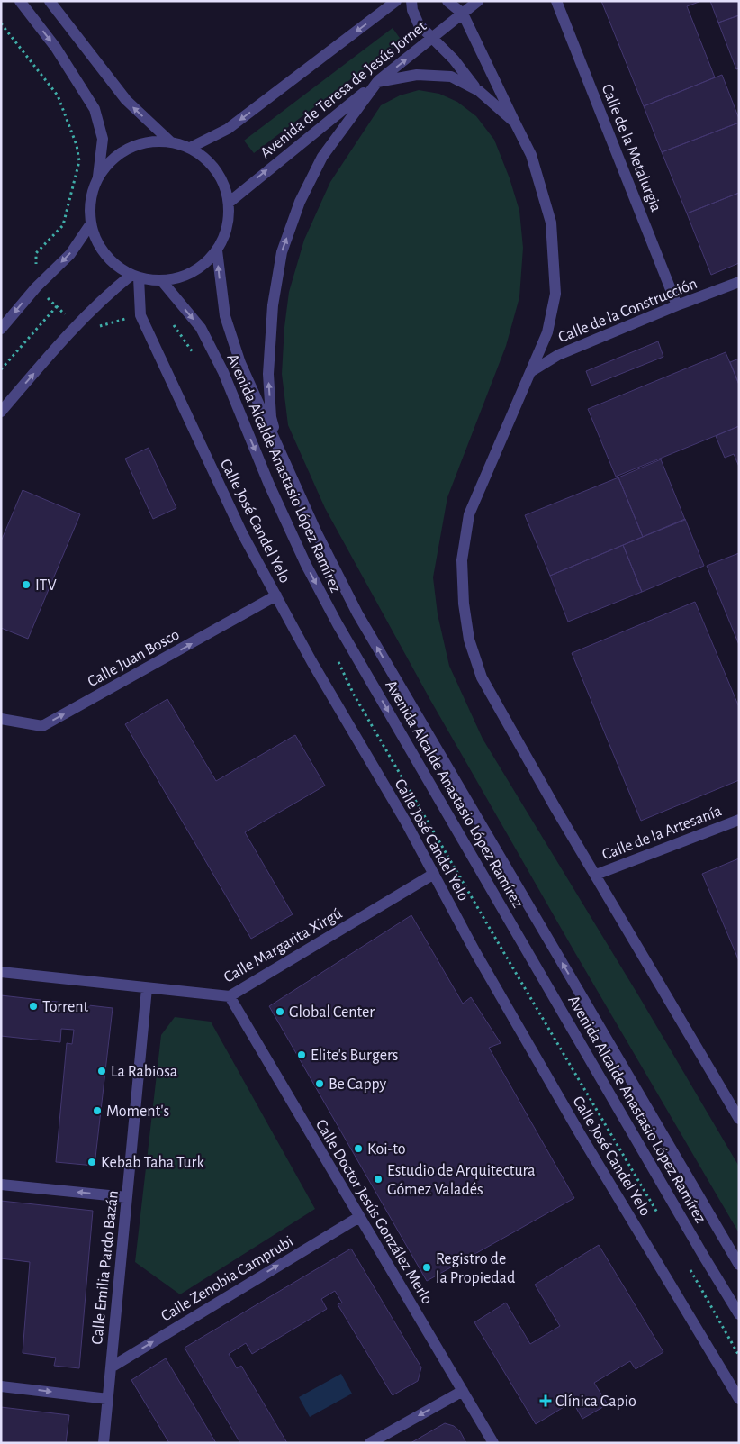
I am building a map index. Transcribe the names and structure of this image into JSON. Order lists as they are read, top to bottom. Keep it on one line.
{"streets":{"street":["Avenida de Teresa de Jesús Jornet","Calle de la Metalurgia","Calle de la Construcción","Avenida Alcalde Anastasio López Ramírez","Calle José Candel Yelo","Calle Juan Bosco","Calle de la Artesanía","Calle Margarita Xirgú","Calle Doctor Jesús González Merlo","Calle Emilia Pardo Bazán","Calle Zenobia Camprubi"]},"crossings":[["Avenida de Teresa de Jesús Jornet","Avenida Alcalde Anastasio López Ramírez"],["Avenida de Teresa de Jesús Jornet","Calle José Candel Yelo"],["Calle de la Metalurgia","Calle de la Construcción"],["Avenida Alcalde Anastasio López Ramírez","Calle José Candel Yelo"],["Calle José Candel Yelo","Calle Juan Bosco"],["Calle José Candel Yelo","Calle Margarita Xirgú"],["Calle Margarita Xirgú","Calle Doctor Jesús González Merlo"],["Calle Margarita Xirgú","Calle Emilia Pardo Bazán"],["Calle Doctor Jesús González Merlo","Calle Zenobia Camprubi"],["Calle Emilia Pardo Bazán","Calle Zenobia Camprubi"]],"one_way":["Calle Juan Bosco","Calle Zenobia Camprubi"],"places":{"other":["ITV","Torrent","Global Center","Elite's Burgers","La Rabiosa","Be Cappy","Moment's","Koi-to","Kebab Taha Turk","Estudio de Arquitectura Gómez Valadés","Registro de la Propiedad"],"health":["Clínica Capio"]}}
